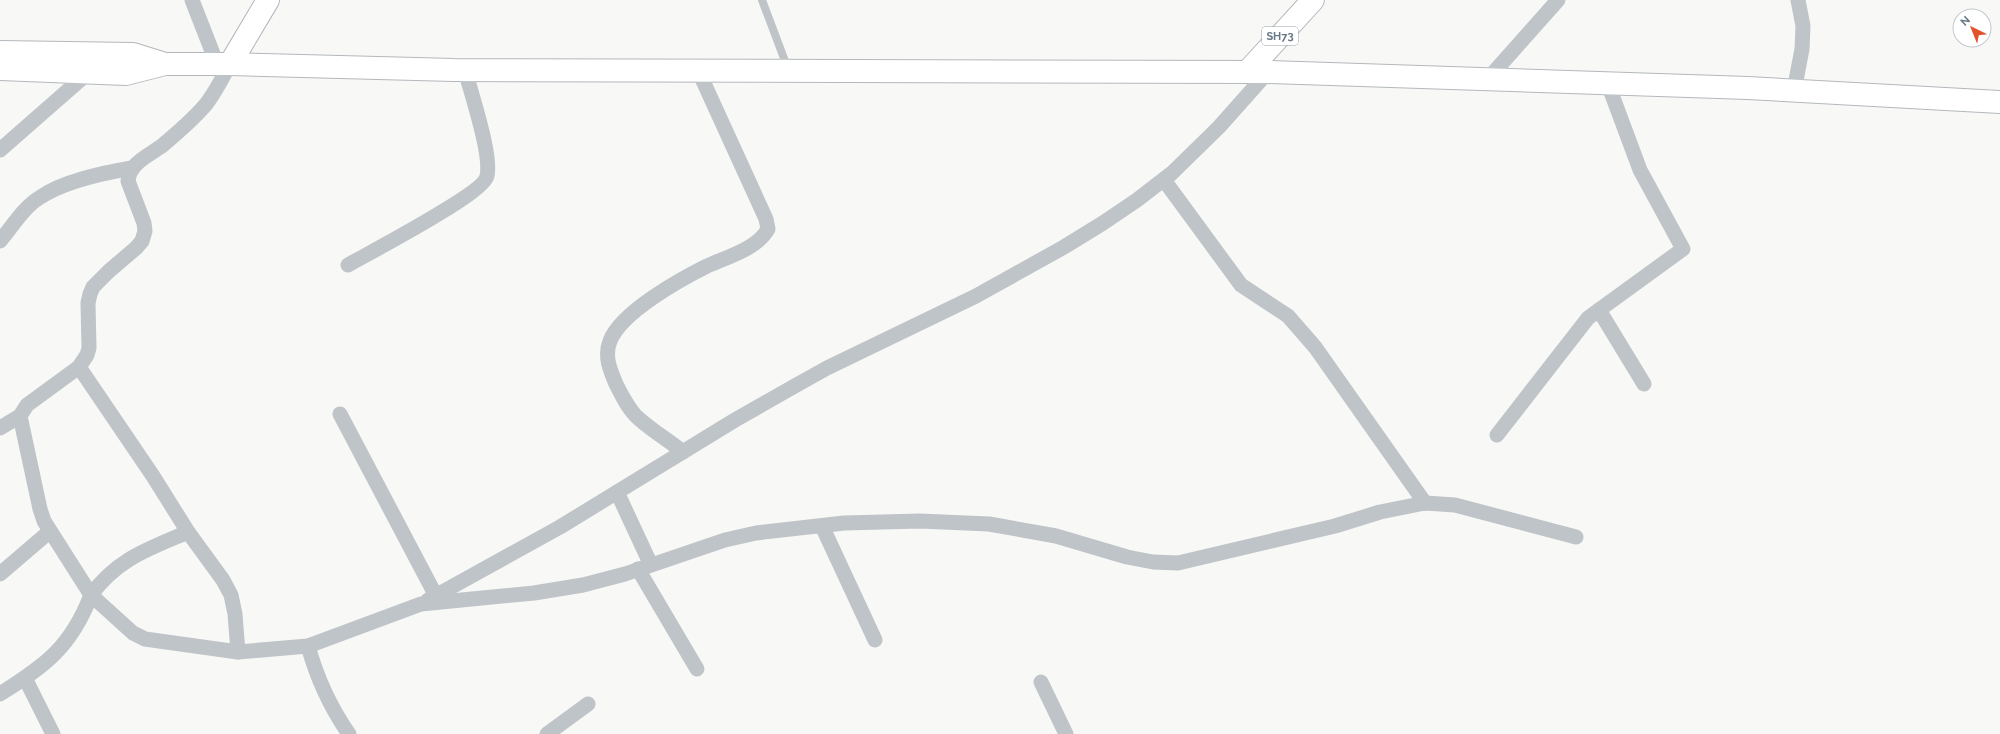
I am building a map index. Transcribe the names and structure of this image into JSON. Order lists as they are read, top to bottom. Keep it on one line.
{"streets":{"main road":["SH73"]},"north":"top left"}
